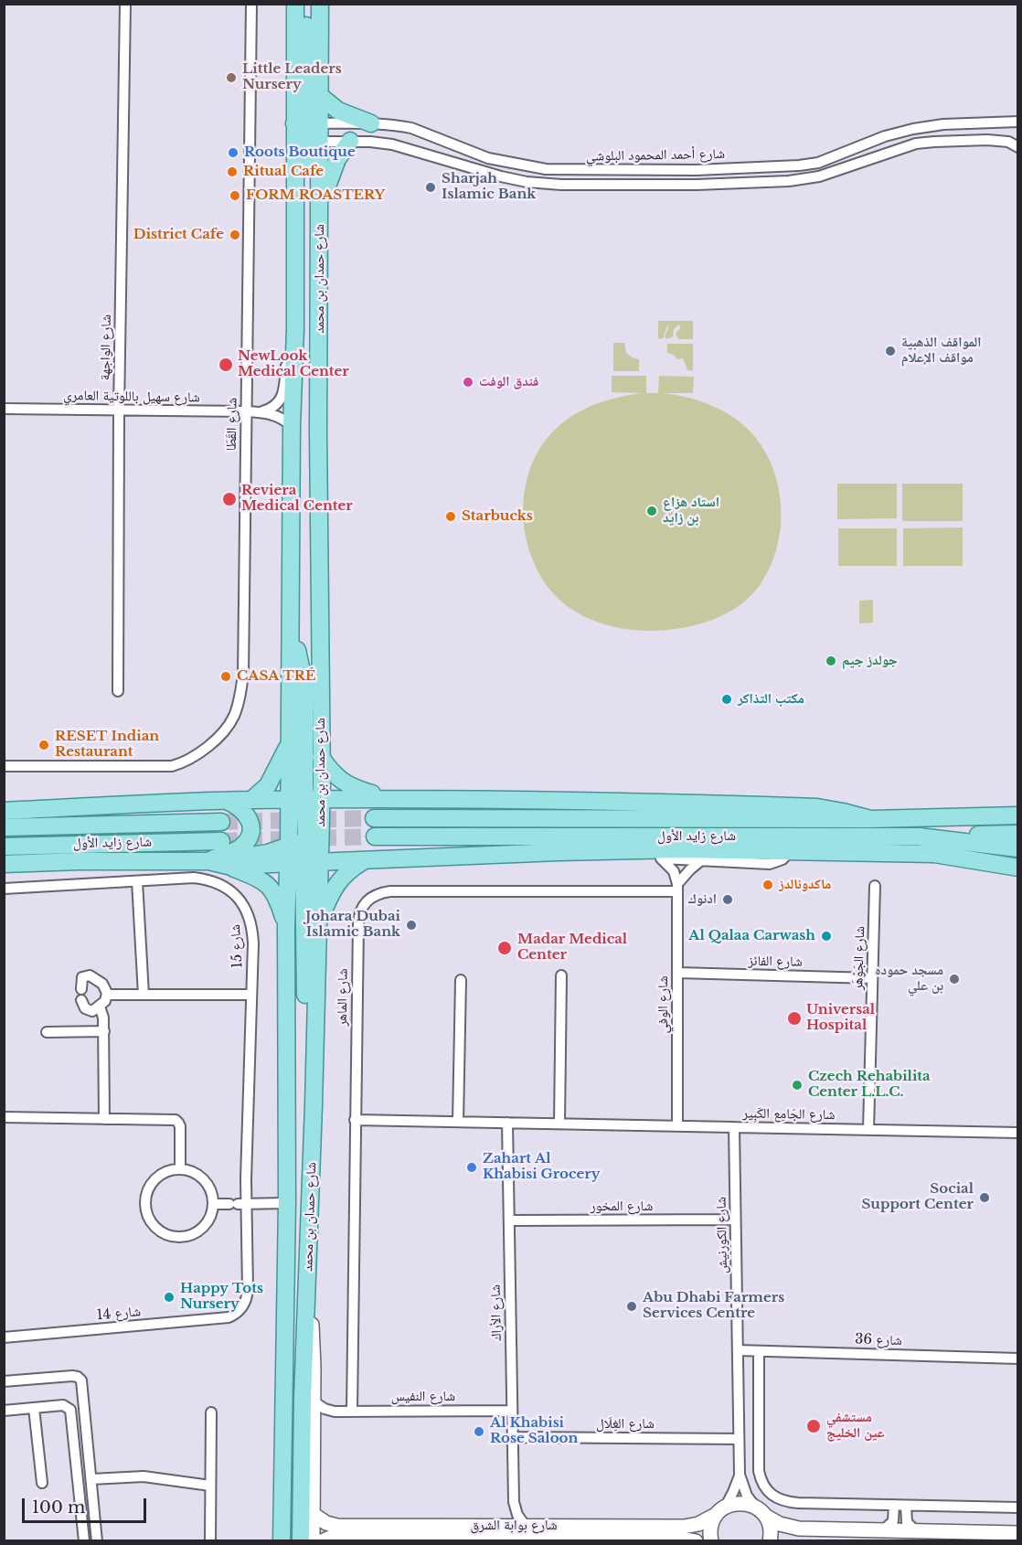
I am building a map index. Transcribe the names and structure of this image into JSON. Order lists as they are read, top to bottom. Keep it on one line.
{"streets":{"main road":["شارع حمدان بن محمد","شارع زايد الأول"],"street":["شارع أحمد المحمود البلوشي","شارع الواجهة","شارع سهيل باللوتية العامري","شارع القَطَا","شارع 15","شارع الجَوْهَر","شارع الفائز","شارع الماهر","شارع الوفي","شارع الجَامِع الكَبِير","شارع المخور","شارع الكورنيش","شارع الأراك","شارع 14","شارع 36","شارع النفيس","شارع الغِلَال","شارع بوابة الشرق"]},"crossings":[["شارع أحمد المحمود البلوشي","شارع حمدان بن محمد"],["شارع حمدان بن محمد","شارع سهيل باللوتية العامري"],["شارع الواجهة","شارع سهيل باللوتية العامري"],["شارع سهيل باللوتية العامري","شارع القَطَا"],["شارع 15","شارع 14"],["شارع الجَوْهَر","شارع الفائز"],["شارع الجَوْهَر","شارع الجَامِع الكَبِير"],["شارع الفائز","شارع الوفي"],["شارع الماهر","شارع الوفي"],["شارع الماهر","شارع الجَامِع الكَبِير"],["شارع الماهر","شارع النفيس"],["شارع الوفي","شارع الجَامِع الكَبِير"],["شارع الجَامِع الكَبِير","شارع الكورنيش"],["شارع الجَامِع الكَبِير","شارع الأراك"],["شارع المخور","شارع الكورنيش"],["شارع المخور","شارع الأراك"],["شارع الكورنيش","شارع 36"],["شارع الكورنيش","شارع الغِلَال"],["شارع الكورنيش","شارع بوابة الشرق"],["شارع الأراك","شارع النفيس"],["شارع الأراك","شارع الغِلَال"],["شارع الأراك","شارع بوابة الشرق"]],"places":["Little Leaders Nursery","Roots Boutique","Ritual Cafe","Sharjah Islamic Bank","FORM ROASTERY","District Cafe","المواقف الذهبية مواقف الإعلام","NewLook Medical Center","فندق الوفت","Reviera Medical Center","استاد هزاع بن زايد","Starbucks","جولدز جيم","CASA TRÉ","مكتب التذاكر","RESET Indian Restaurant","ماكدونالدز","ادنوك","Johara Dubai Islamic Bank","Al Qalaa Carwash","Madar Medical Center","مسجد حموده بن علي","Universal Hospital","Czech Rehabilita Center L.L.C.","Zahart Al Khabisi Grocery","Social Support Center","Happy Tots Nursery","Abu Dhabi Farmers Services Centre","مستشفي عين الخليج","Al Khabisi Rose Saloon"],"scale_bar":"100 m"}
